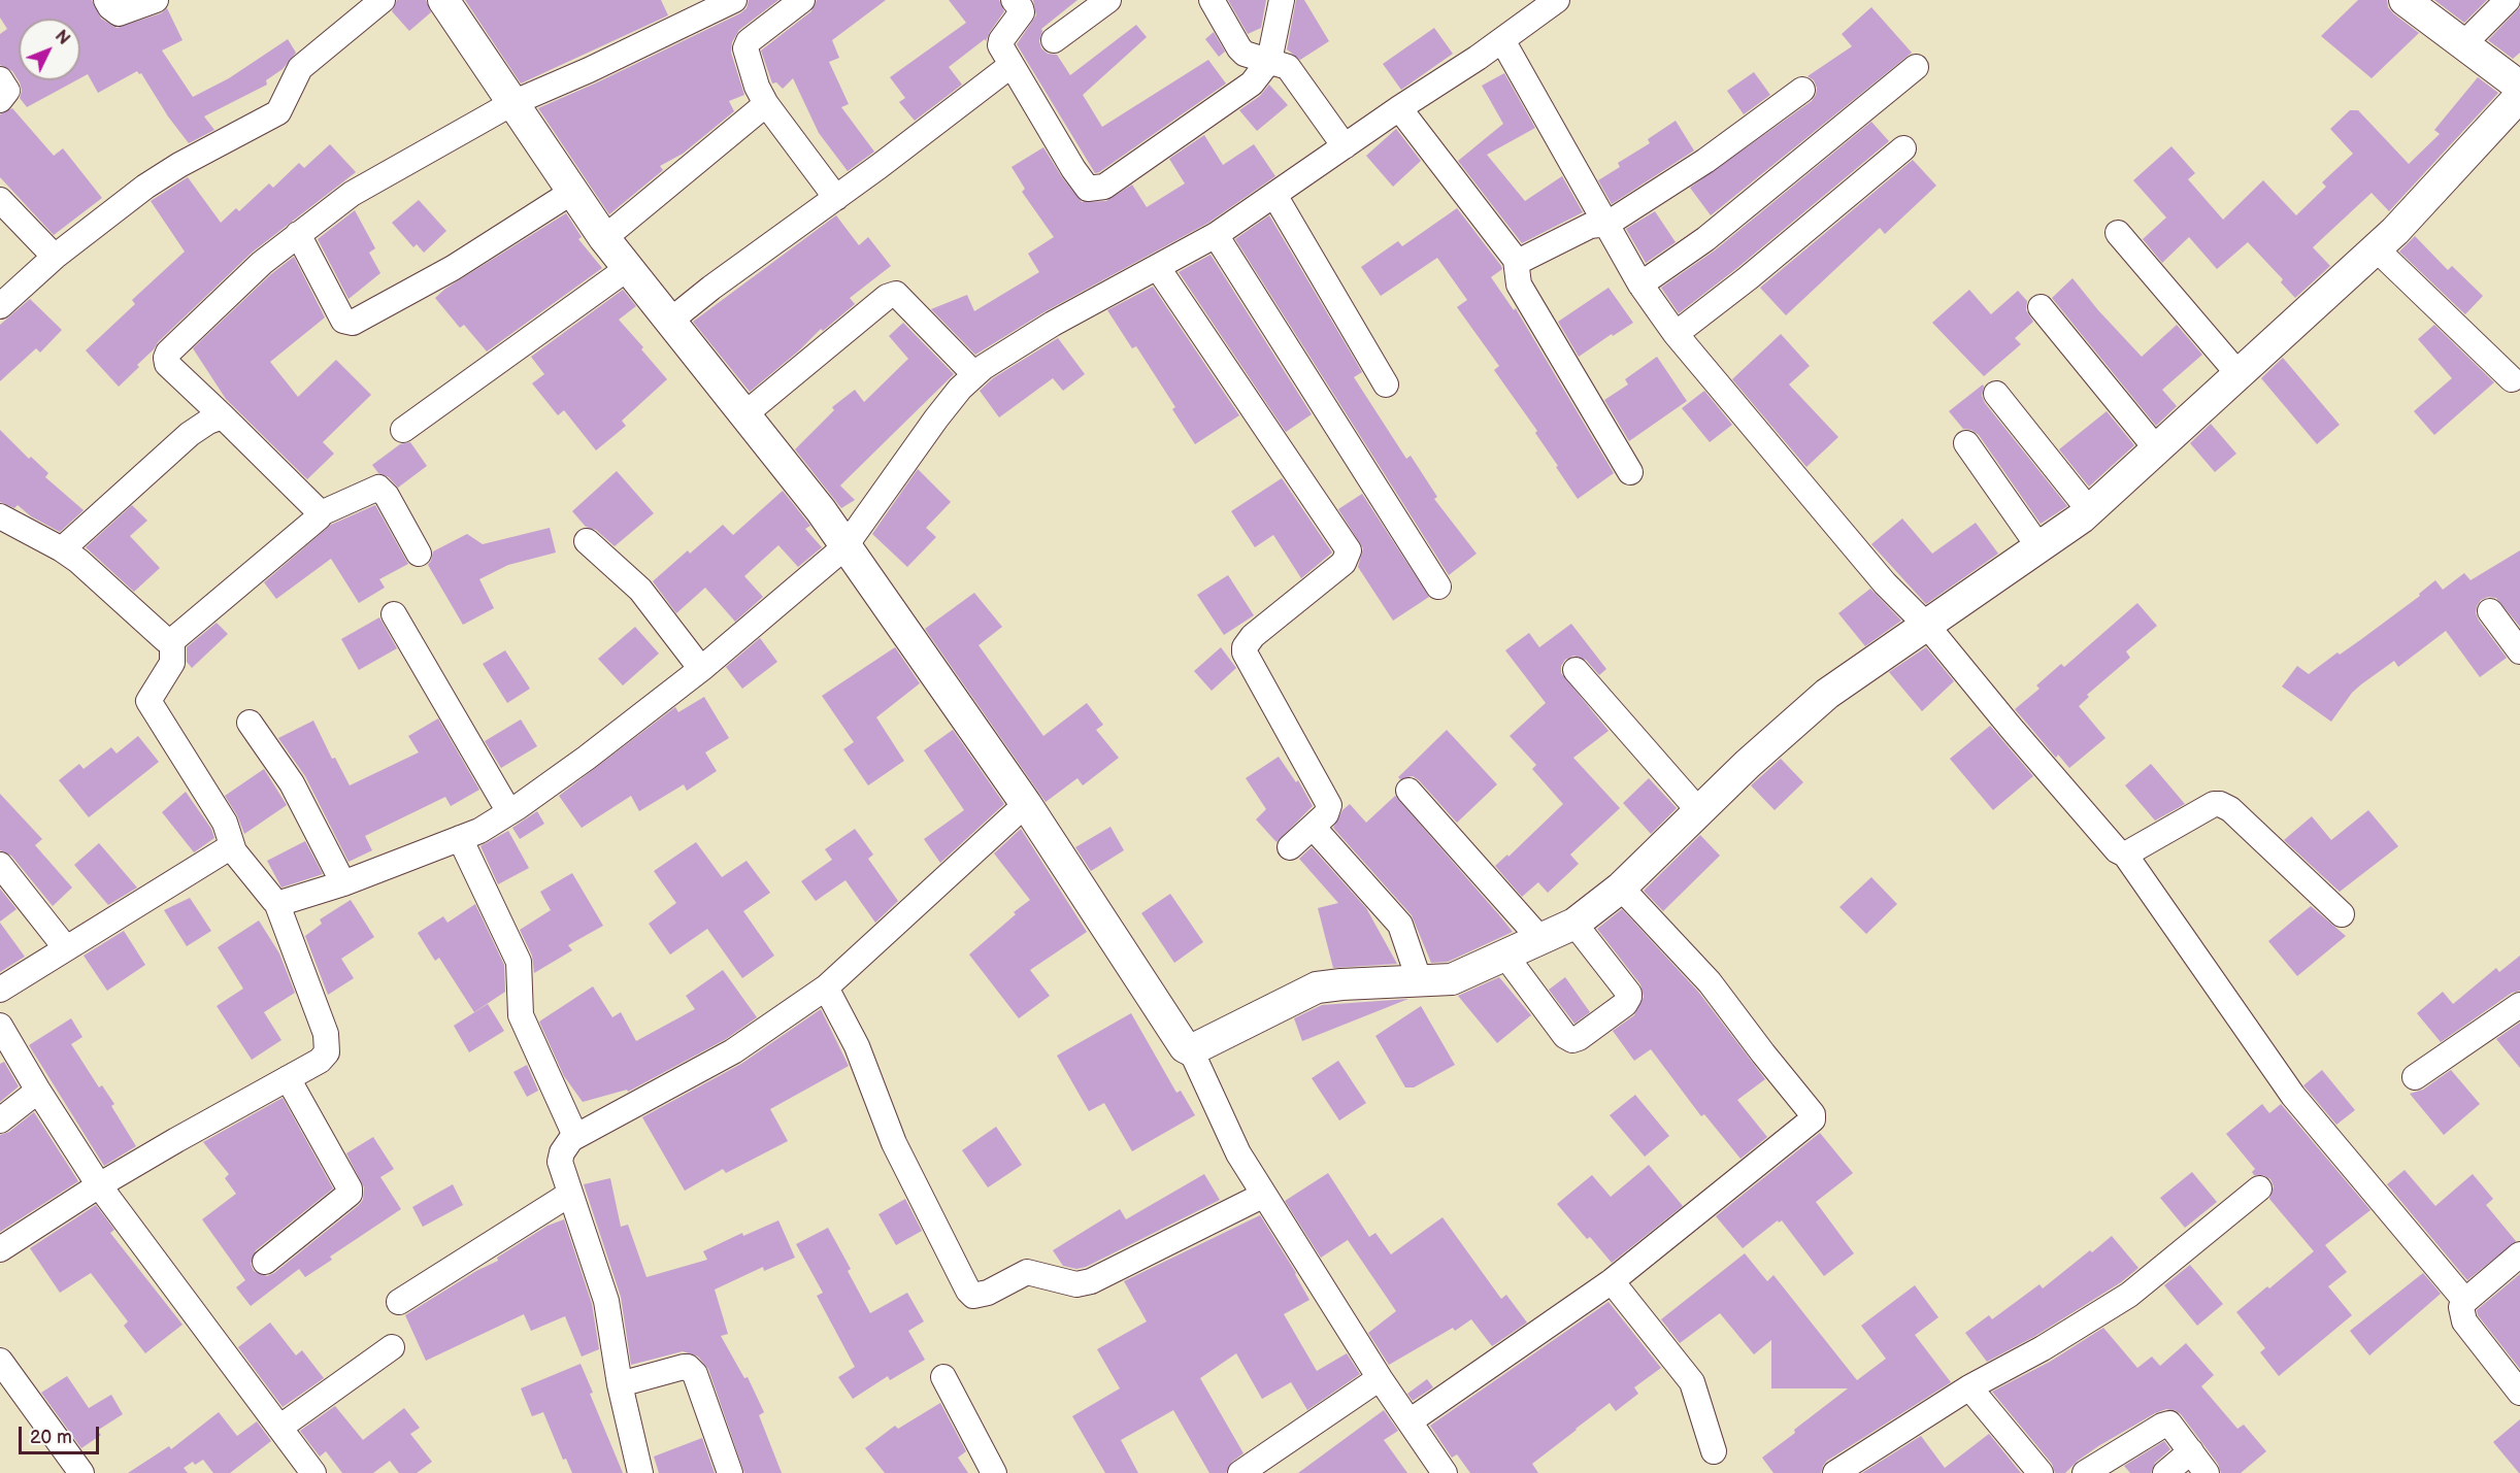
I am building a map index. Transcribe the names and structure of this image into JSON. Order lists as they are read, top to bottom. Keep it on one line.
{"scale_bar":"20 m","north":"top right"}
